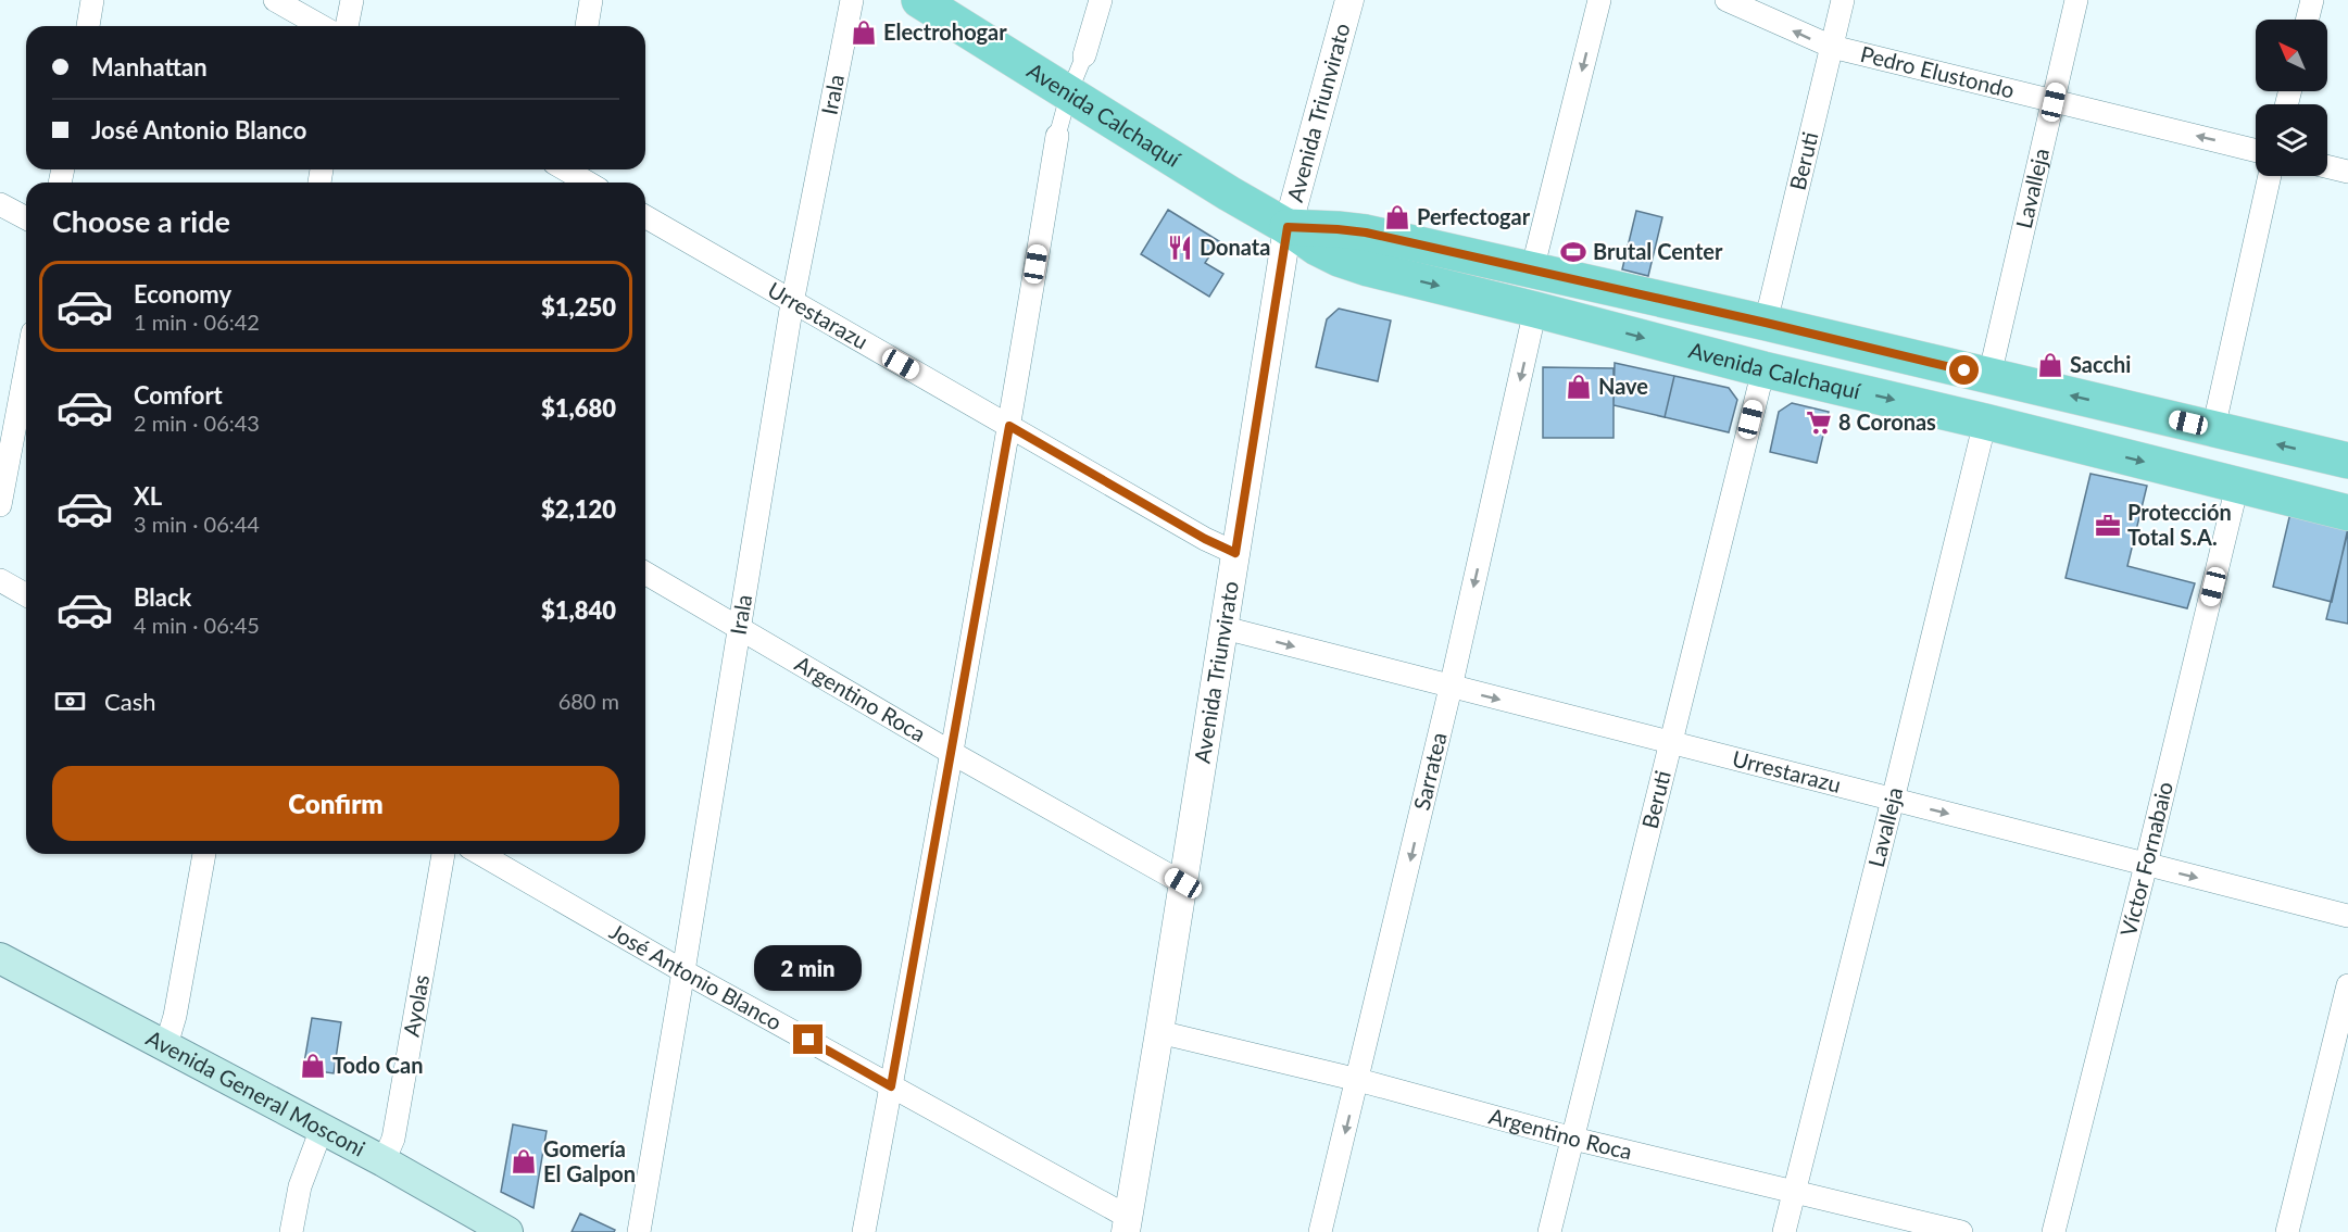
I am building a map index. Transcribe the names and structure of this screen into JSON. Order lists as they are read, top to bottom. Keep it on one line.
{"streets":{"main road":["Avenida Calchaquí","Avenida General Mosconi"],"street":["Pedro Elustondo","Irala","Avenida Triunvirato","Beruti","Lavalleja","Urrestarazu","Argentino Roca","Sarratea","Víctor Fornabaio","José Antonio Blanco","Ayolas"]},"crossings":[["Pedro Elustondo","Beruti"],["Pedro Elustondo","Lavalleja"],["Irala","Urrestarazu"],["Irala","Argentino Roca"],["Irala","José Antonio Blanco"],["Avenida Triunvirato","Avenida Calchaquí"],["Avenida Triunvirato","Urrestarazu"],["Avenida Triunvirato","Argentino Roca"],["Avenida Triunvirato","José Antonio Blanco"],["Avenida Calchaquí","Beruti"],["Avenida Calchaquí","Lavalleja"],["Avenida Calchaquí","Sarratea"],["Avenida Calchaquí","Víctor Fornabaio"],["Beruti","Urrestarazu"],["Beruti","Argentino Roca"],["Lavalleja","Urrestarazu"],["Lavalleja","Argentino Roca"],["Urrestarazu","Sarratea"],["Urrestarazu","Víctor Fornabaio"],["Argentino Roca","Sarratea"],["Ayolas","Avenida General Mosconi"]],"one_way":["Pedro Elustondo","Urrestarazu","Sarratea"],"places":{"shop":["Electrohogar","Perfectogar","Sacchi","Nave","Todo Can","Gomería El Galpon"],"restaurant":["Donata"],"sports":["Brutal Center"],"supermarket":["8 Coronas"],"office":["Protección Total S.A."]},"north":"top left","page":{"banner":["Manhattan","José Antonio Blanco"],"heading":"Choose a ride","list":[{"name":"Economy","note":"1 min · 06:42","value":"$1,250"},{"name":"Comfort","note":"2 min · 06:43","value":"$1,680"},{"name":"XL","note":"3 min · 06:44","value":"$2,120"},{"name":"Black","note":"4 min · 06:45","value":"$1,840"}],"pay":["Cash","680 m"],"buttons":"Confirm","bubble":"2 min"}}
